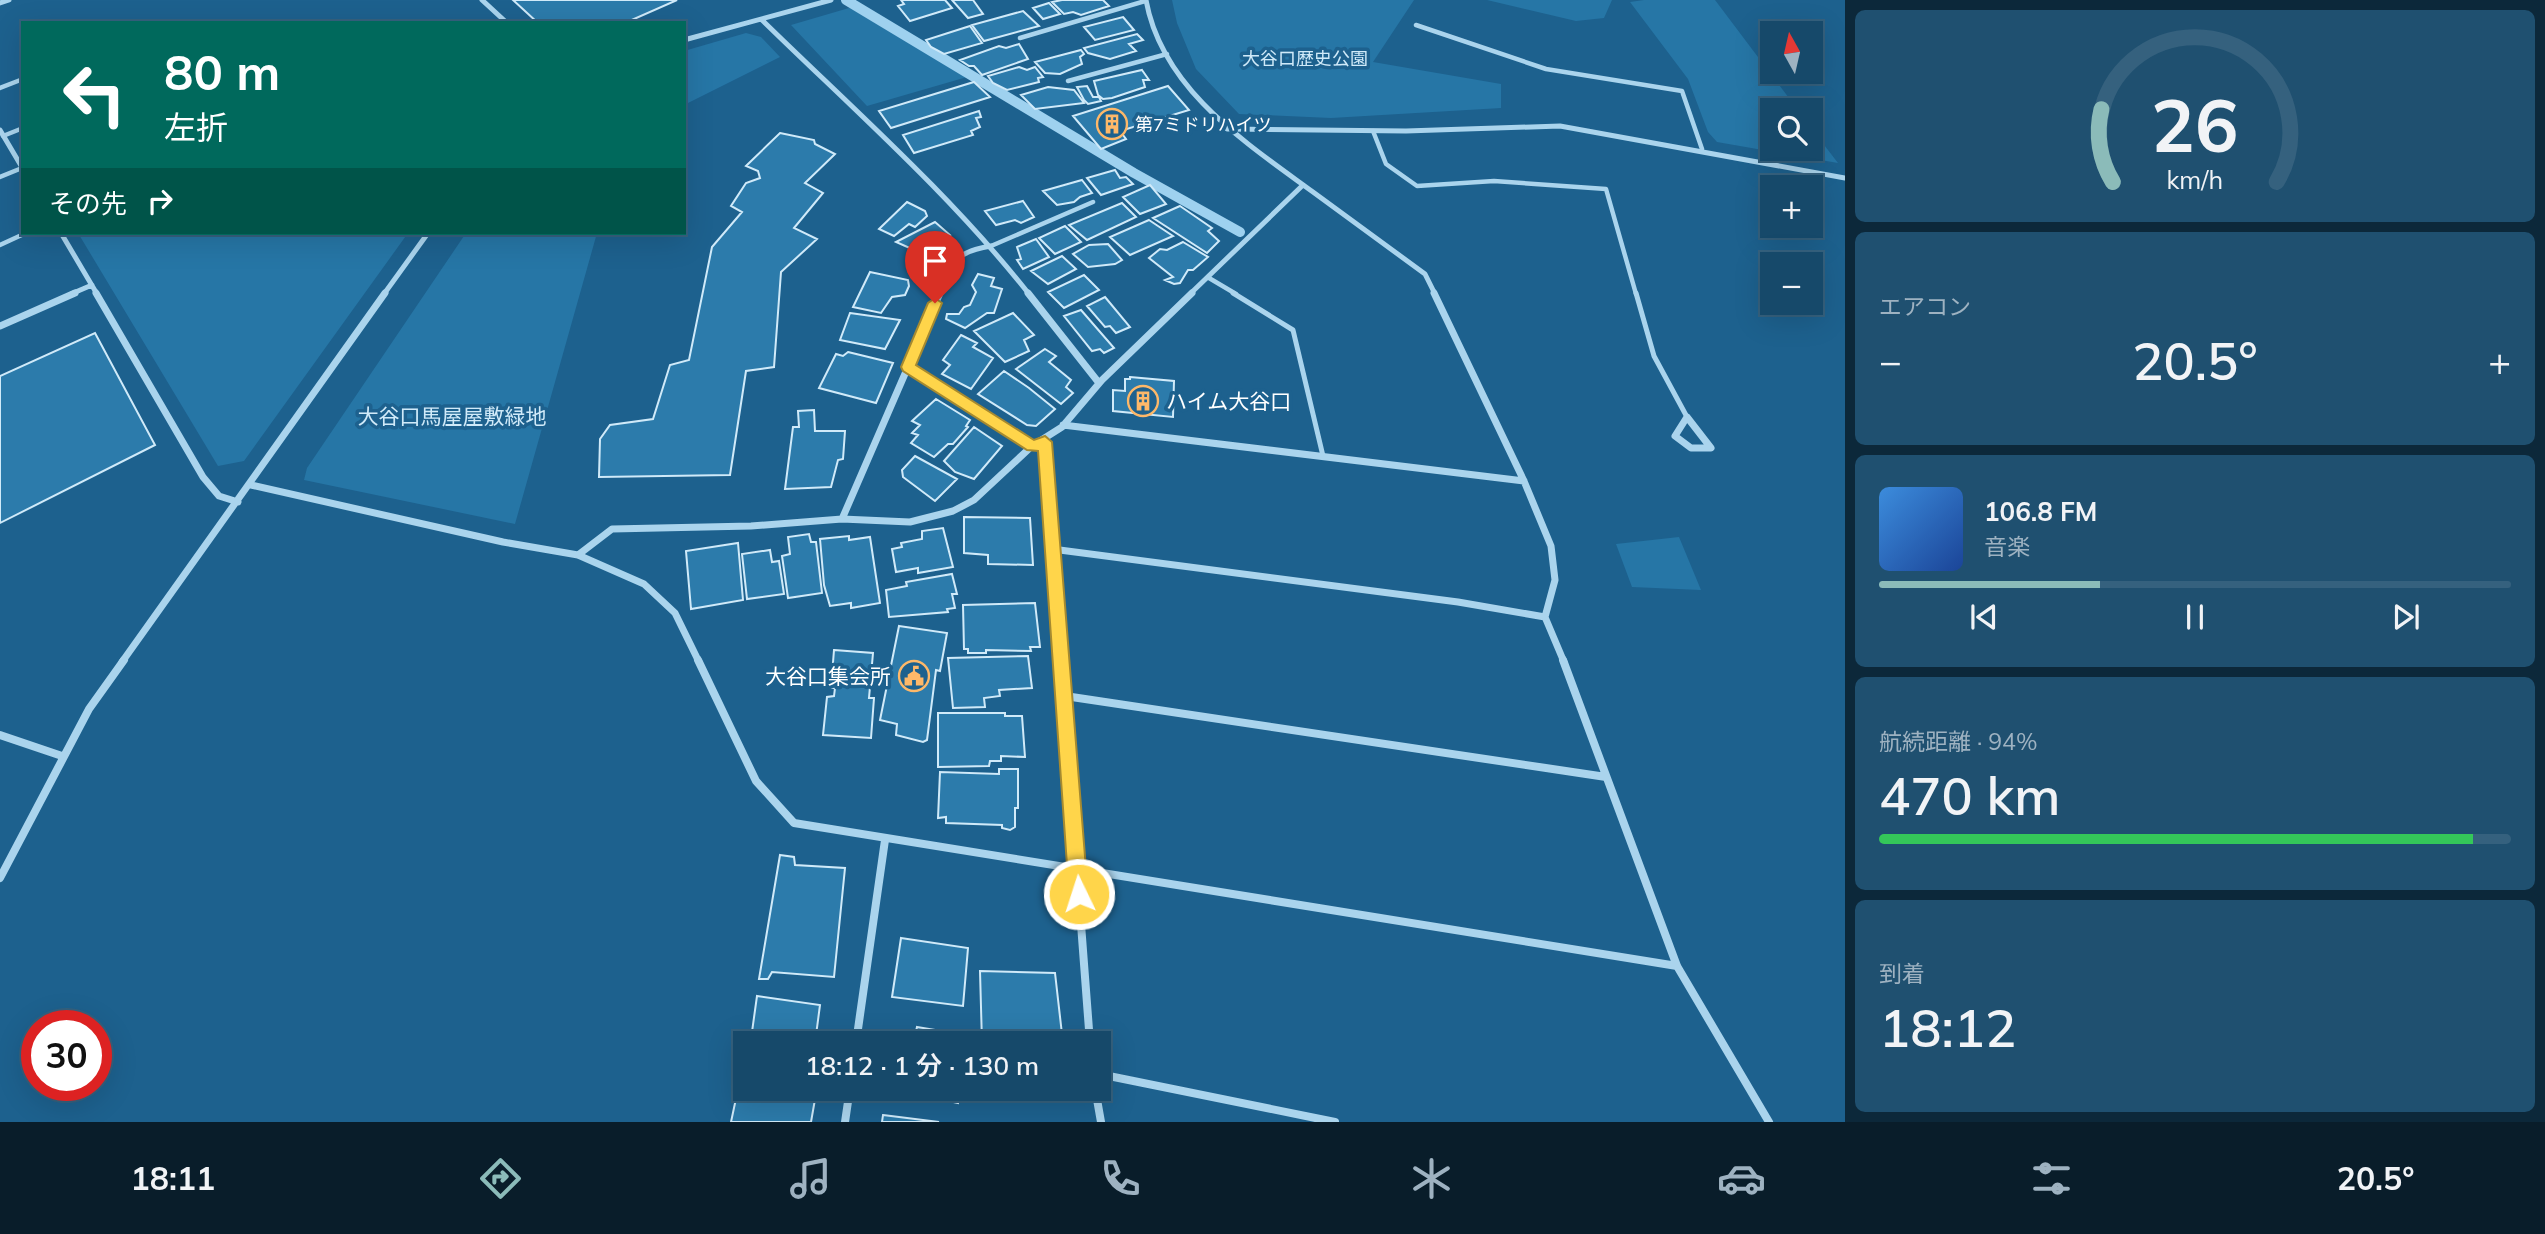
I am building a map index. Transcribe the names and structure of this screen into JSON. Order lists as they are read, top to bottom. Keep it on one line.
{"parks":["大谷口歴史公園","大谷口馬屋屋敷緑地"],"places":{"building":["第7ミドリハイツ","ハイム大谷口"],"public building":["大谷口集会所"]},"north":"top","page":{"map_buttons":["+","−"],"turn":["80 m","左折"],"then":"その先","tile":["エアコン",["航続距離 · 94%","470 km"],["到着","18:12"]],"heat":["−","20.5°","+"],"song":["106.8 FM","音楽"],"limit":"30","trip":"18:12 · 1 分 · 130 m","tabs":["18:11","20.5°"],"gauge":["26","km/h"]}}
